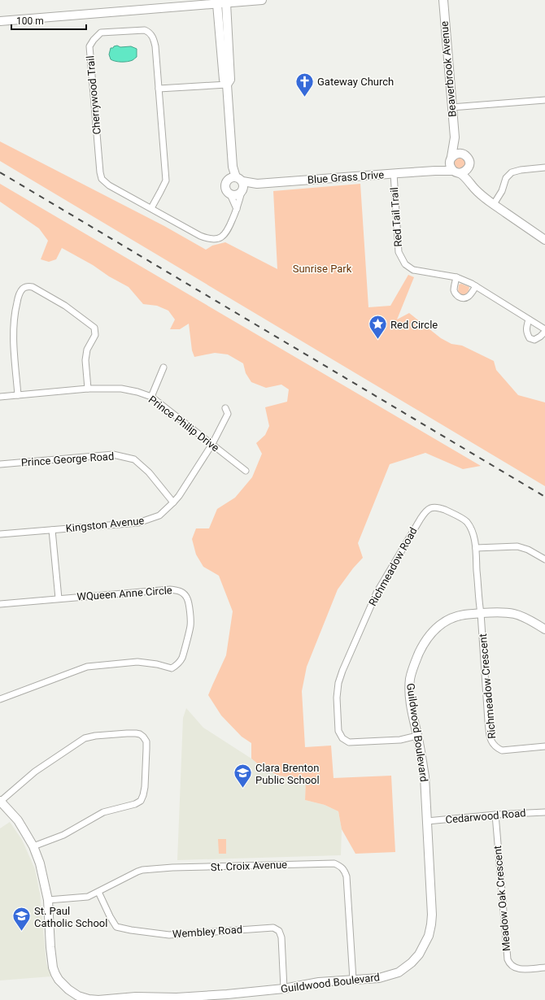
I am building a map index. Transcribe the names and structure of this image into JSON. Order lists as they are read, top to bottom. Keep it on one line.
{"streets":{"street":["Beaverbrook Avenue","Cherrywood Trail","Blue Grass Drive","Red Tail Trail","Prince Philip Drive","Prince George Road","Kingston Avenue","Richmeadow Road","WQueen Anne Circle","Richmeadow Crescent","Guildwood Boulevard","Cedarwood Road","St. Croix Avenue","Meadow Oak Crescent","Wembley Road"]},"crossings":[["Beaverbrook Avenue","Blue Grass Drive"],["Cherrywood Trail","Blue Grass Drive"],["Blue Grass Drive","Red Tail Trail"],["Prince Philip Drive","Kingston Avenue"],["Prince George Road","Kingston Avenue"],["Richmeadow Road","Richmeadow Crescent"],["Richmeadow Road","Guildwood Boulevard"],["Richmeadow Crescent","Guildwood Boulevard"],["Guildwood Boulevard","Cedarwood Road"],["Guildwood Boulevard","St. Croix Avenue"],["Guildwood Boulevard","Wembley Road"],["Cedarwood Road","Meadow Oak Crescent"],["St. Croix Avenue","Wembley Road"]],"parks":["Sunrise Park"],"places":{"church":["Gateway Church"],"place":["Red Circle"],"school or university":["Clara Brenton Public School","St. Paul Catholic School"]},"scale_bar":"100 m"}
